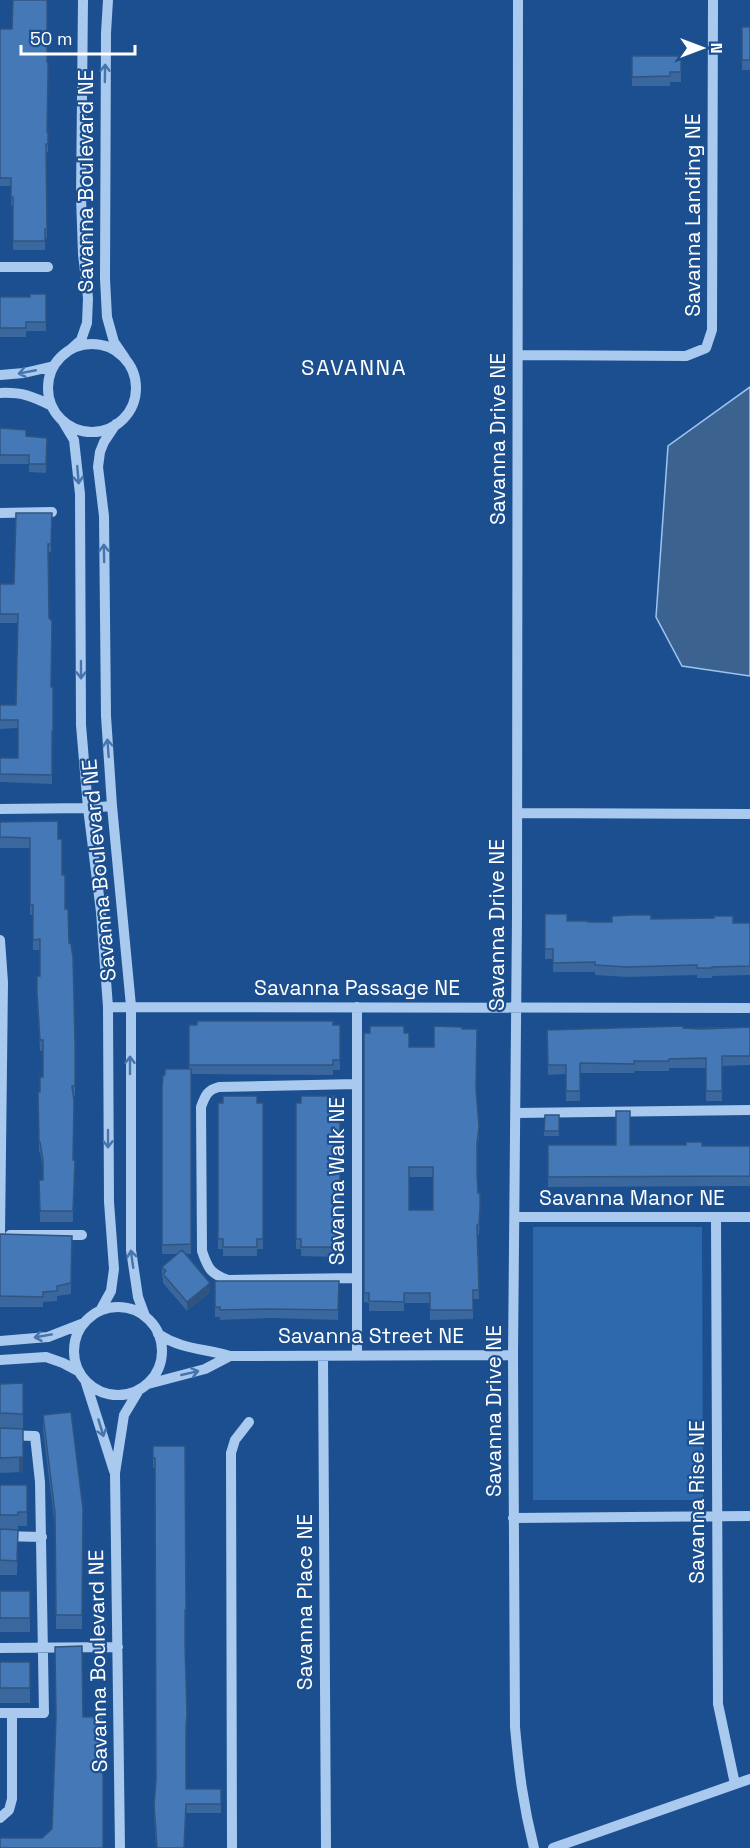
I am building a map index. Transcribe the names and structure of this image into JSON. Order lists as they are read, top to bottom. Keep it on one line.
{"streets":{"street":["Savanna Boulevard NE","Savanna Landing NE","Savanna Drive NE","Savanna Passage NE","Savanna Walk NE","Savanna Manor NE","Savanna Street NE","Savanna Rise NE","Savanna Place NE"]},"crossings":[["Savanna Boulevard NE","Savanna Passage NE"],["Savanna Boulevard NE","Savanna Street NE"],["Savanna Landing NE","Savanna Drive NE"],["Savanna Drive NE","Savanna Passage NE"],["Savanna Drive NE","Savanna Manor NE"],["Savanna Drive NE","Savanna Street NE"],["Savanna Passage NE","Savanna Walk NE"],["Savanna Walk NE","Savanna Street NE"],["Savanna Manor NE","Savanna Rise NE"],["Savanna Street NE","Savanna Place NE"]],"districts":["SAVANNA"],"scale_bar":"50 m","north":"right"}
